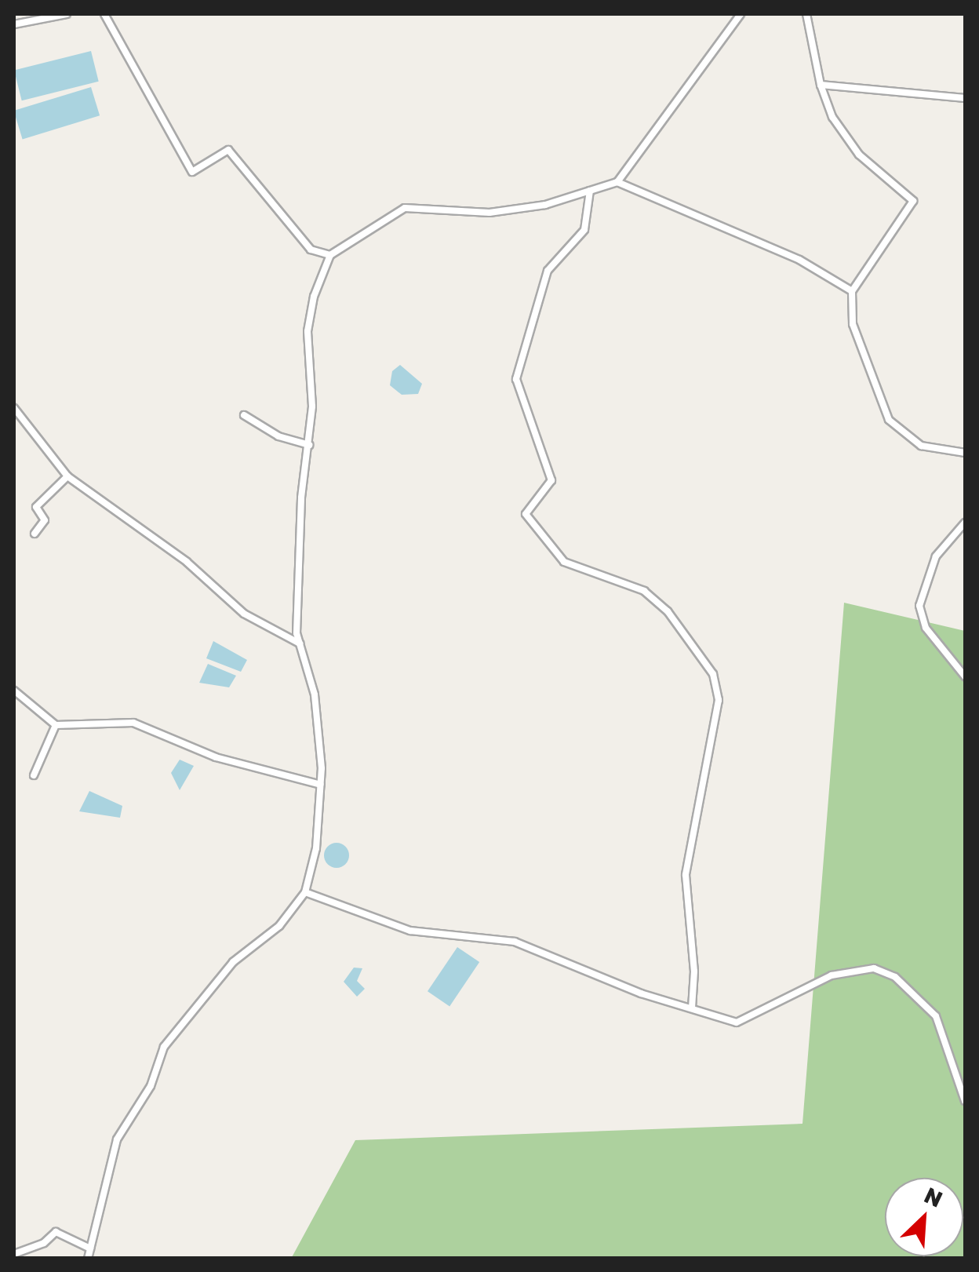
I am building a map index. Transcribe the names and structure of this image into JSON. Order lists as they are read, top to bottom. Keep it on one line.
{"north":"top right"}
